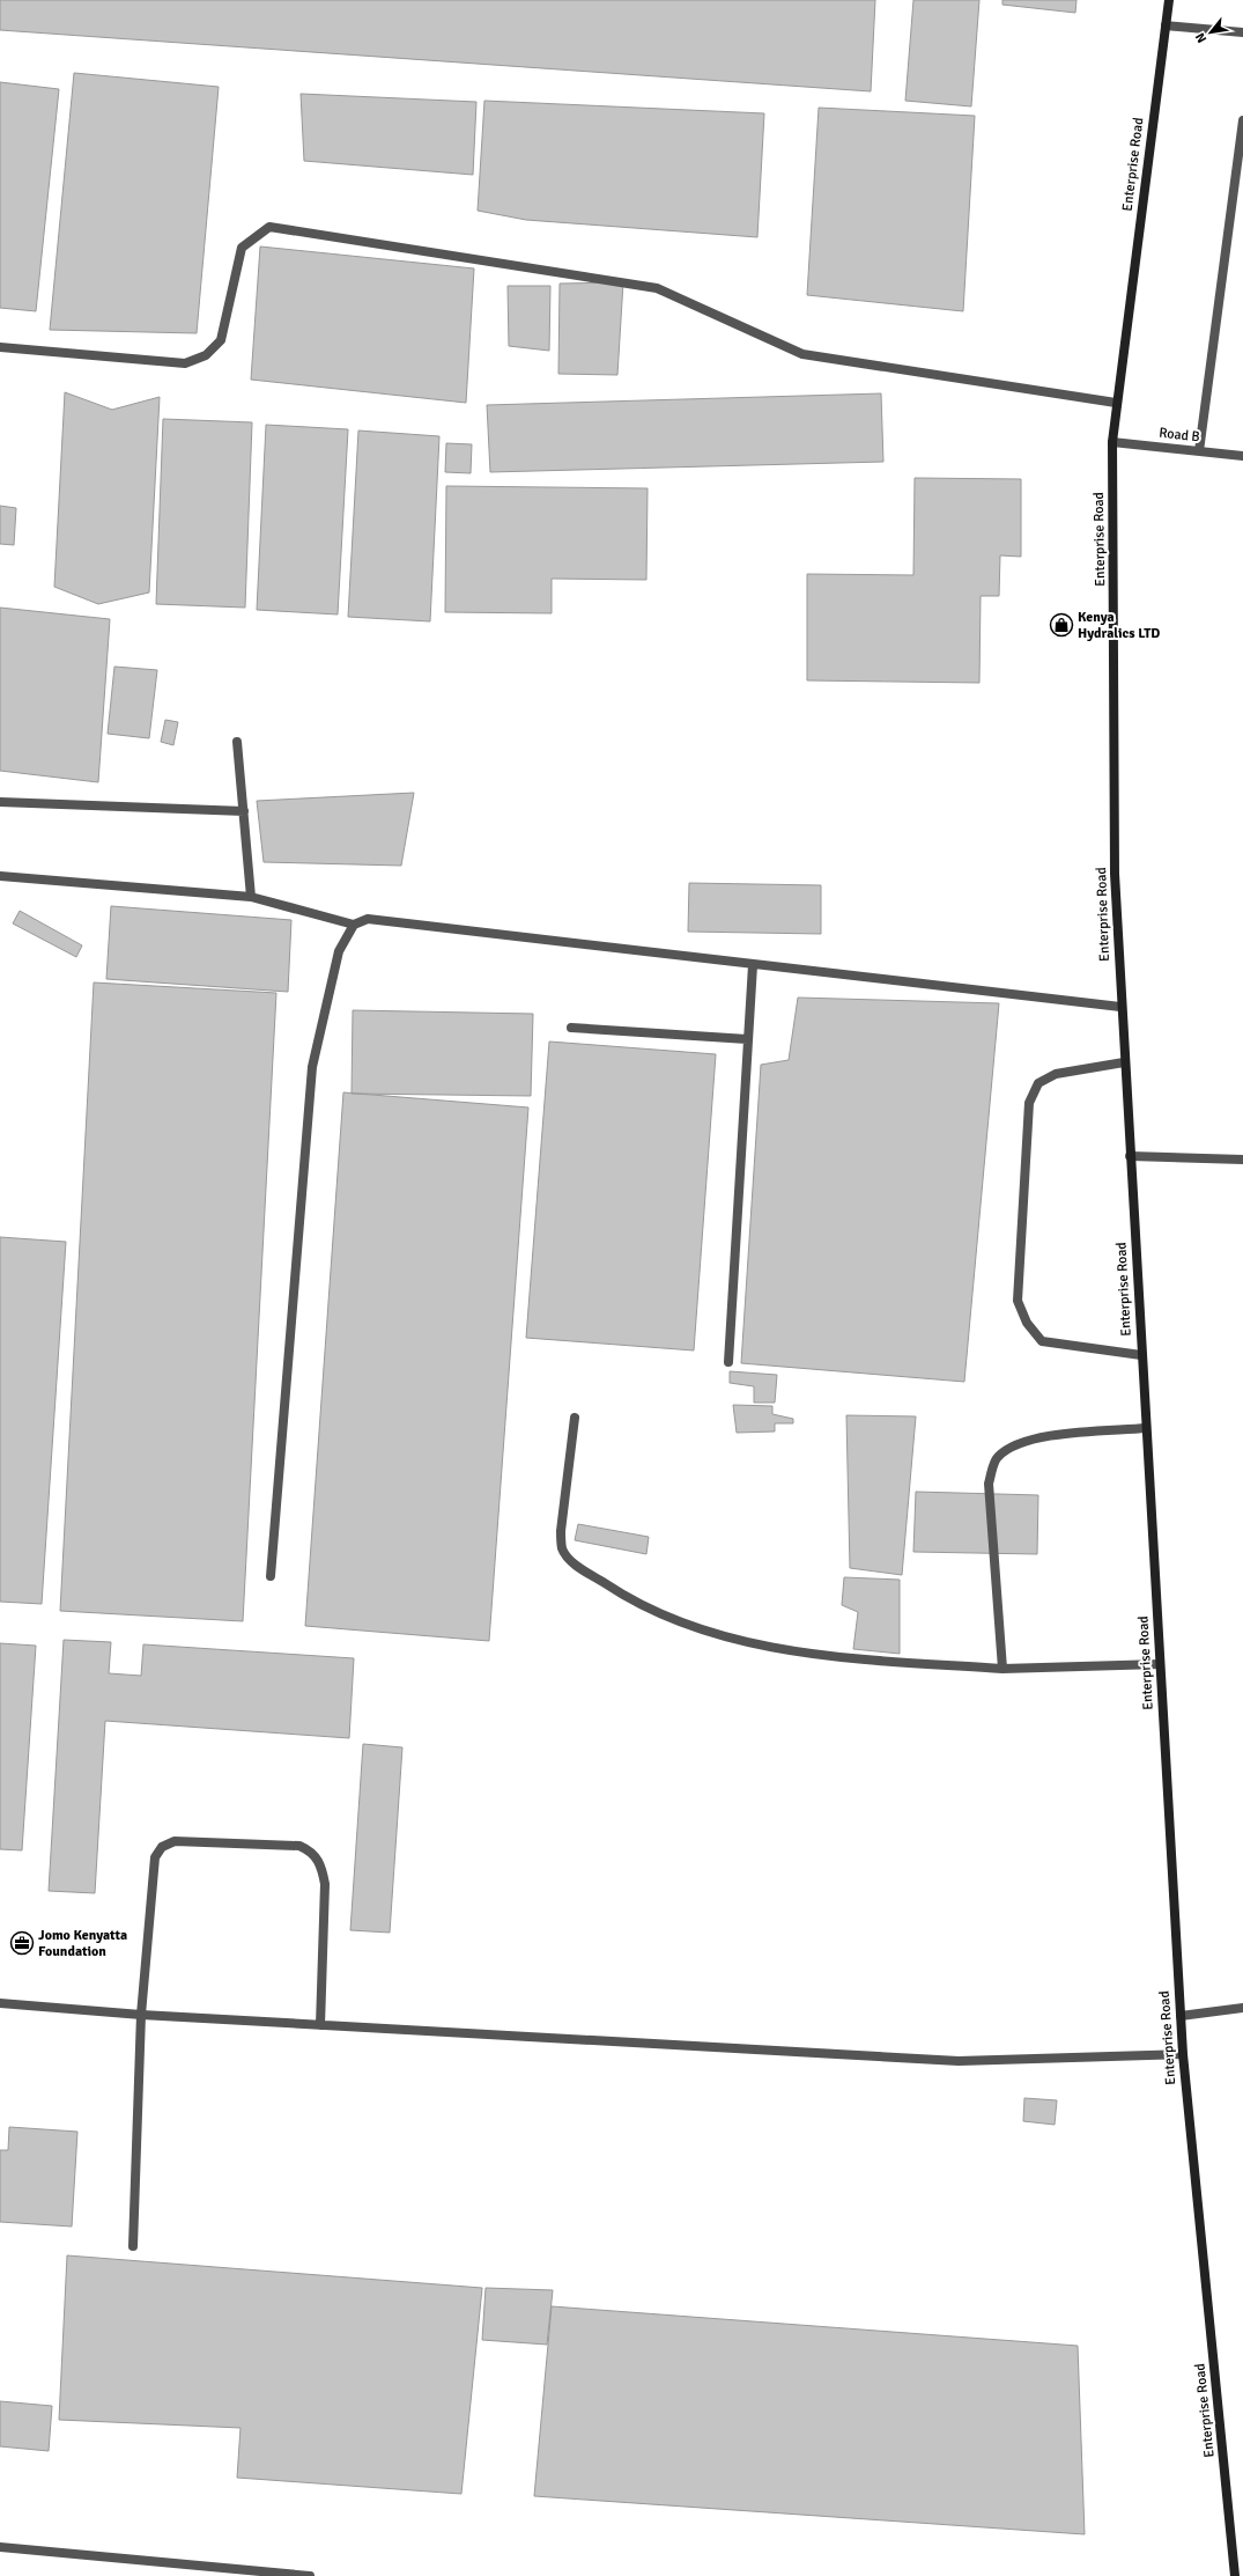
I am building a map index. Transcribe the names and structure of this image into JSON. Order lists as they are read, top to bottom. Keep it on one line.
{"streets":{"main road":["Enterprise Road"],"lane":["Road B"]},"crossings":[["Enterprise Road","Road B"]],"places":{"shop":["Kenya Hydralics LTD"],"office":["Jomo Kenyatta Foundation"]},"north":"bottom left"}
